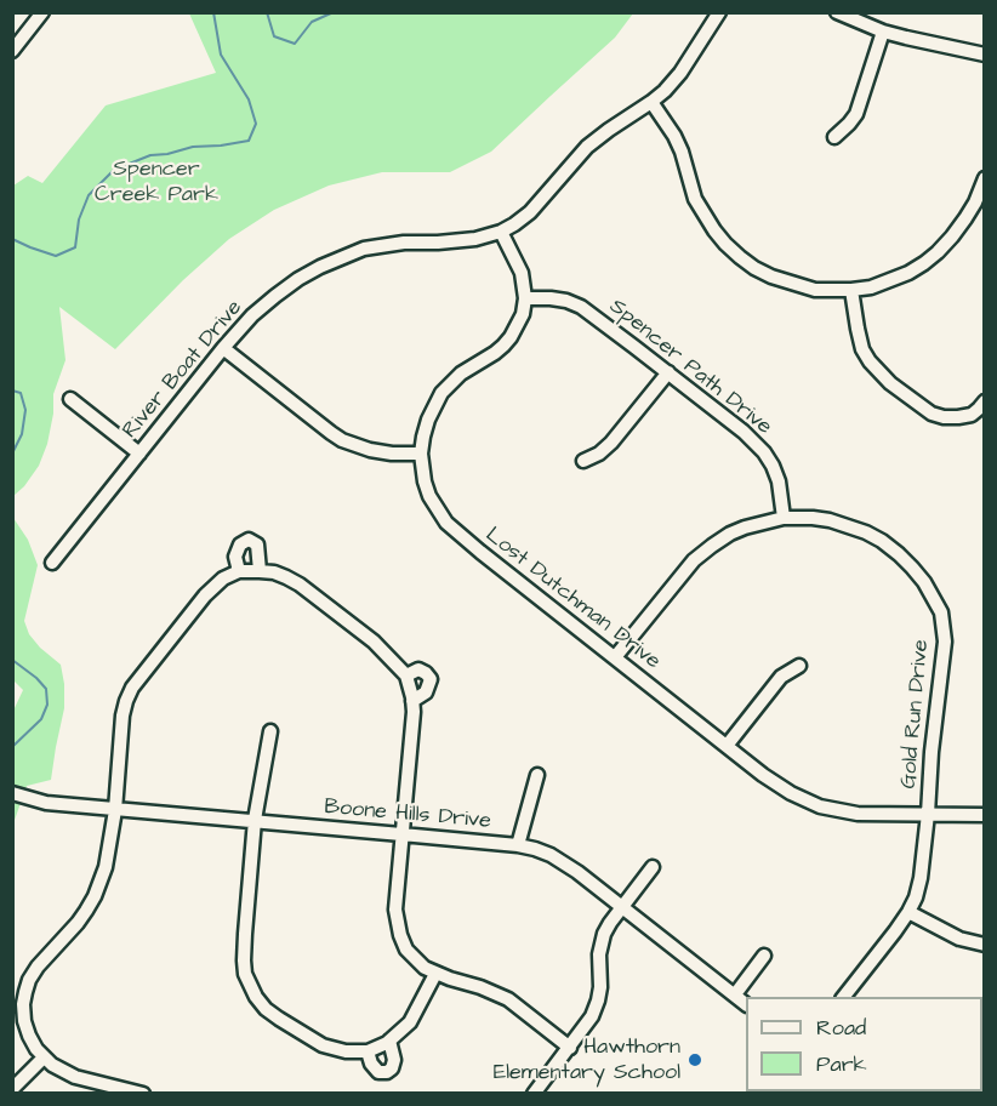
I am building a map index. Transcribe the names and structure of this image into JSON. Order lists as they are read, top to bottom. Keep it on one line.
{"streets":{"street":["Spencer Path Drive","River Boat Drive","Lost Dutchman Drive","Gold Run Drive","Boone Hills Drive"]},"crossings":[["Spencer Path Drive","Lost Dutchman Drive"],["Spencer Path Drive","Gold Run Drive"],["Lost Dutchman Drive","Gold Run Drive"]],"parks":["Spencer Creek Park"],"places":["Hawthorn Elementary School"],"legend":["Road","Park"]}
